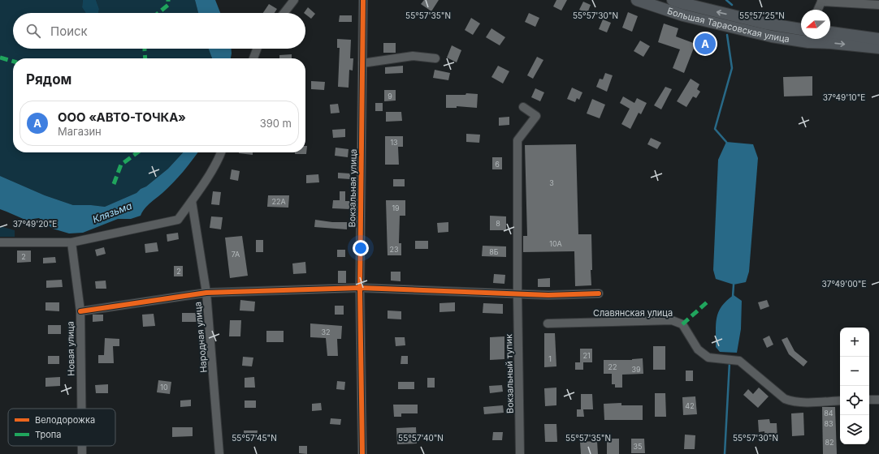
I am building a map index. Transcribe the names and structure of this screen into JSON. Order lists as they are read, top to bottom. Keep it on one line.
{"streets":{"street":["Большая Тарасовская улица","Вокзальная улица","Славянская улица","Народная улица","Новая улица","Вокзальный тупик"]},"water":["Клязьма"],"house_numbers":["9","13","6","3","22А","19","8","10А","23","8Б","7А","2","2","32","21","1","22","39","10","42","84","83","82","35"],"legend":["Велодорожка","Тропа"],"north":"left","page":{"search":"Поиск","pins":"A","heading":"Рядом","list":[{"mark":"A","name":"ООО «АВТО-ТОЧКА»","note":"Магазин","value":"390 m"}],"map_buttons":["+","−"]},"coordinates":["55°57'35\"N","55°57'30\"N","55°57'25\"N","37°49'10\"E","37°49'20\"E","37°49'00\"E","55°57'45\"N","55°57'40\"N"]}
